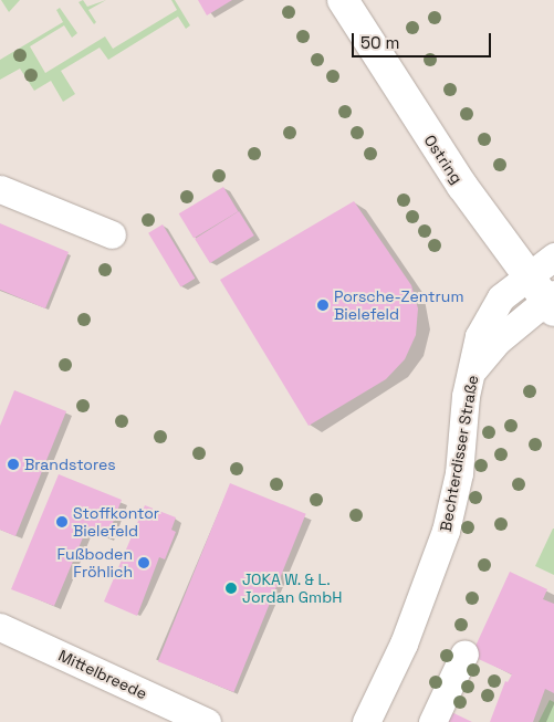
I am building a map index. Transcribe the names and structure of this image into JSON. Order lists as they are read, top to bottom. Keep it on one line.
{"streets":{"main road":["Ostring"],"street":["Bechterdisser Straße","Mittelbreede"]},"crossings":[["Ostring","Bechterdisser Straße"]],"places":["Porsche-Zentrum Bielefeld","Brandstores","Stoffkontor Bielefeld","Fußboden Fröhlich","JOKA W. & L. Jordan GmbH"],"scale_bar":"50 m"}
